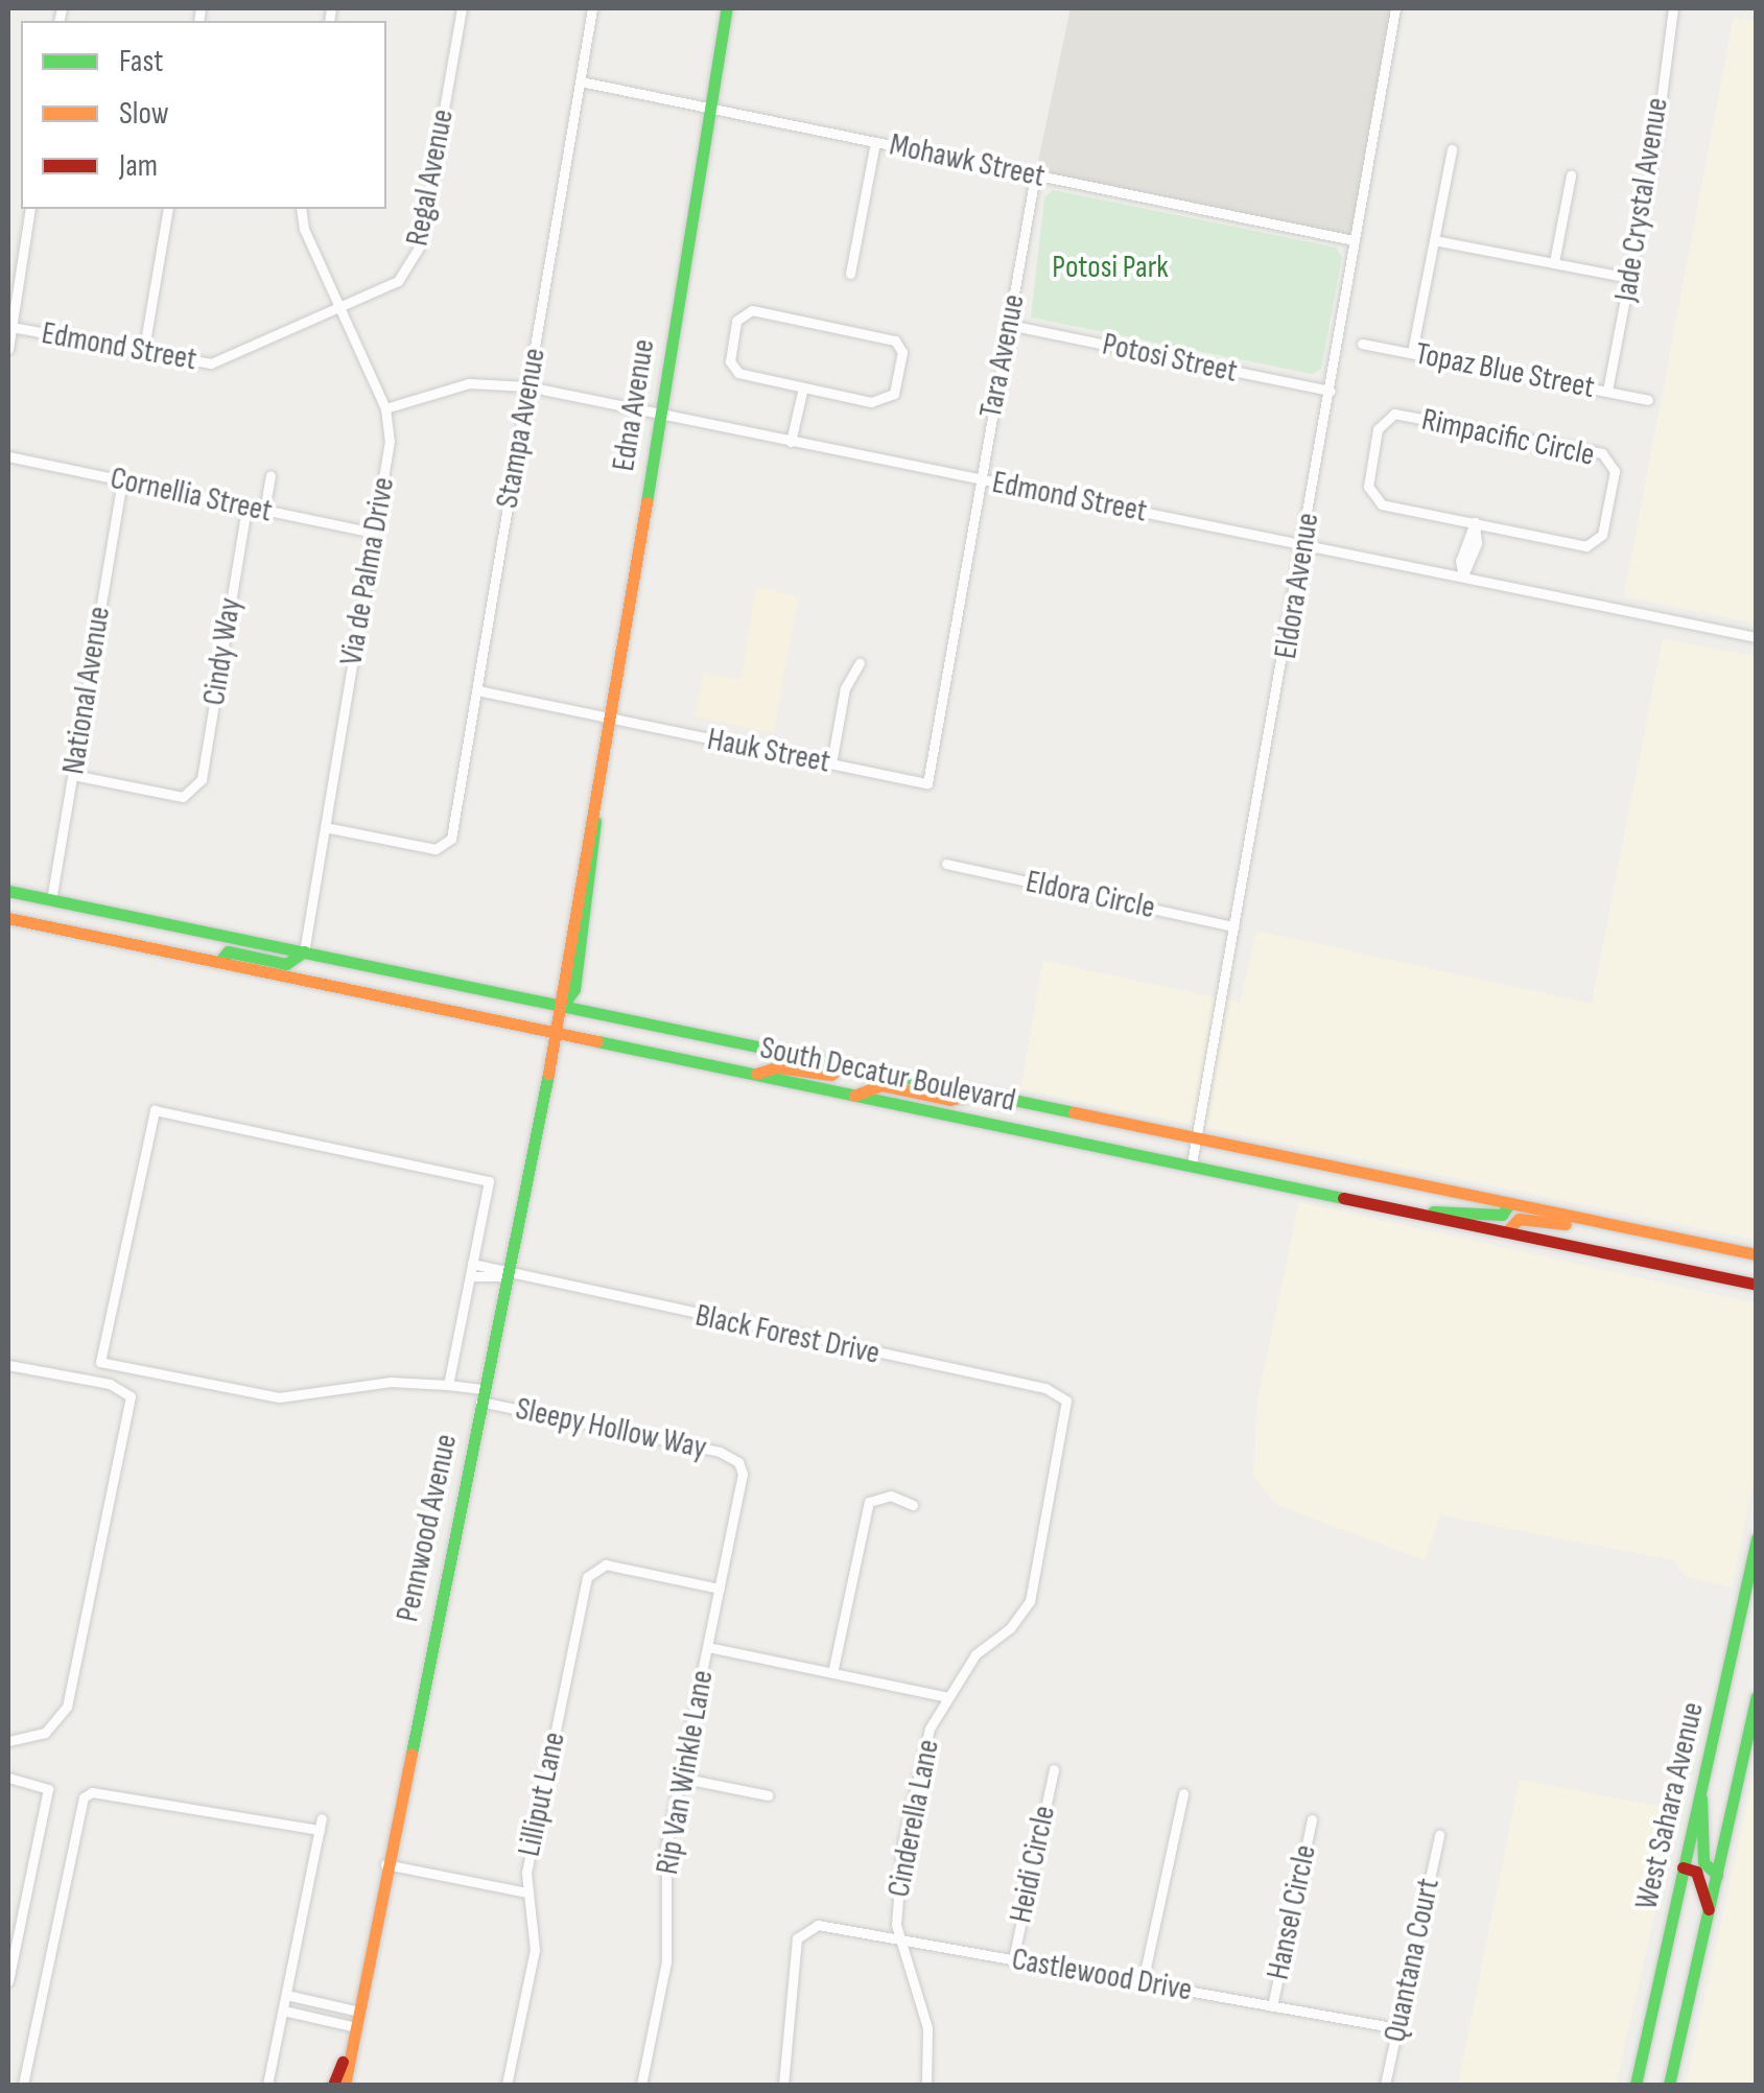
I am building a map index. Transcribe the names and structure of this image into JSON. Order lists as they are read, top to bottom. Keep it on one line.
{"streets":{"main road":["Edna Avenue","South Decatur Boulevard","Pennwood Avenue","West Sahara Avenue"],"street":["Mohawk Street","Regal Avenue","Jade Crystal Avenue","Edmond Street","Tara Avenue","Potosi Street","Topaz Blue Street","Stampa Avenue","Rimpacific Circle","Cornellia Street","Via de Palma Drive","Eldora Avenue","Cindy Way","National Avenue","Hauk Street","Eldora Circle","Black Forest Drive","Sleepy Hollow Way","Rip Van Winkle Lane","Lilliput Lane","Cinderella Lane","Heidi Circle","Hansel Circle","Quantana Court","Castlewood Drive"]},"crossings":[["Mohawk Street","Tara Avenue"],["Mohawk Street","Edna Avenue"],["Mohawk Street","Stampa Avenue"],["Mohawk Street","Eldora Avenue"],["Regal Avenue","Edmond Street"],["Regal Avenue","Via de Palma Drive"],["Jade Crystal Avenue","Topaz Blue Street"],["Edmond Street","Tara Avenue"],["Edmond Street","Edna Avenue"],["Edmond Street","Stampa Avenue"],["Edmond Street","Via de Palma Drive"],["Edmond Street","Eldora Avenue"],["Tara Avenue","Potosi Street"],["Tara Avenue","Hauk Street"],["Potosi Street","Eldora Avenue"],["Edna Avenue","Hauk Street"],["Edna Avenue","South Decatur Boulevard"],["Edna Avenue","Pennwood Avenue"],["Stampa Avenue","Via de Palma Drive"],["Stampa Avenue","Hauk Street"],["Cornellia Street","Via de Palma Drive"],["Cornellia Street","Cindy Way"],["Cornellia Street","National Avenue"],["Via de Palma Drive","South Decatur Boulevard"],["Eldora Avenue","Eldora Circle"],["Eldora Avenue","South Decatur Boulevard"],["Cindy Way","National Avenue"],["National Avenue","South Decatur Boulevard"],["South Decatur Boulevard","Pennwood Avenue"],["Black Forest Drive","Pennwood Avenue"],["Black Forest Drive","Cinderella Lane"],["Sleepy Hollow Way","Pennwood Avenue"],["Sleepy Hollow Way","Rip Van Winkle Lane"],["Rip Van Winkle Lane","Lilliput Lane"],["Cinderella Lane","Castlewood Drive"],["Heidi Circle","Castlewood Drive"],["Hansel Circle","Castlewood Drive"],["Quantana Court","Castlewood Drive"]],"parks":["Potosi Park"],"legend":["Fast","Slow","Jam"]}
